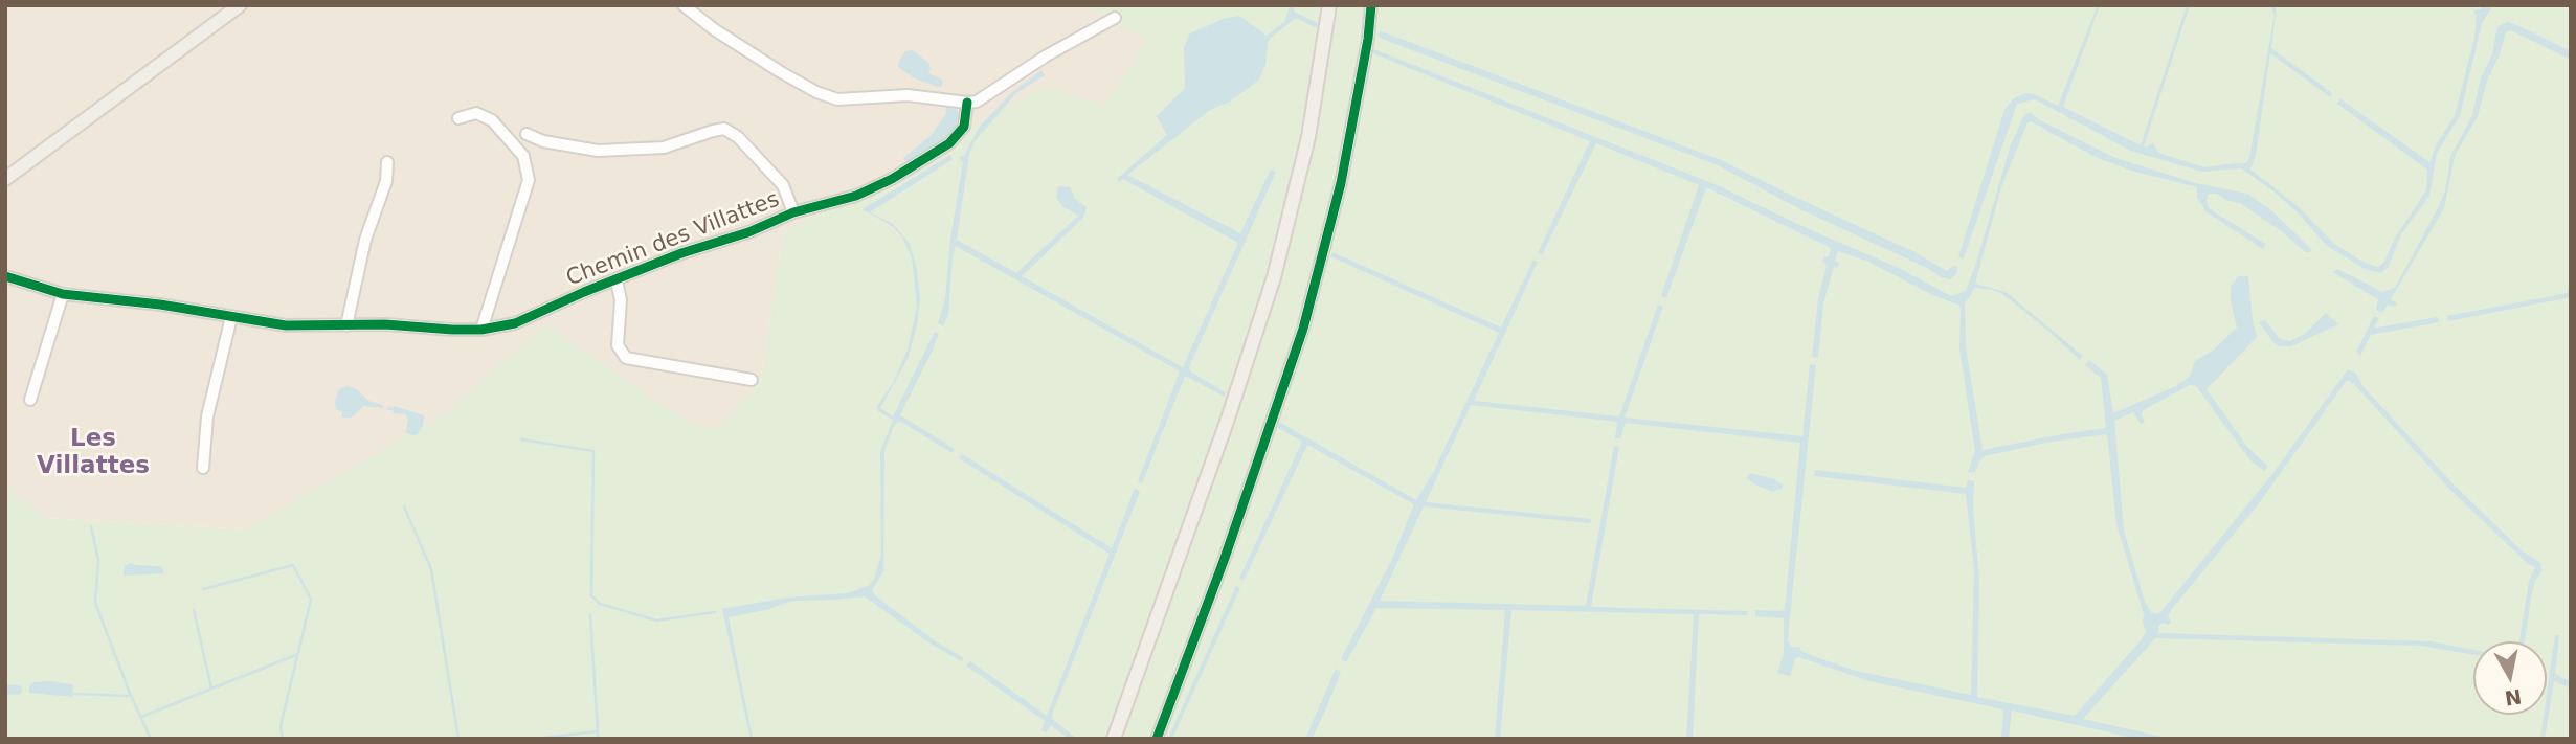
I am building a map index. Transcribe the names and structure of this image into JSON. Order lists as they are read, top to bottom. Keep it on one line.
{"streets":{"street":["Chemin des Villattes"]},"districts":["Les Villattes"],"north":"bottom"}
